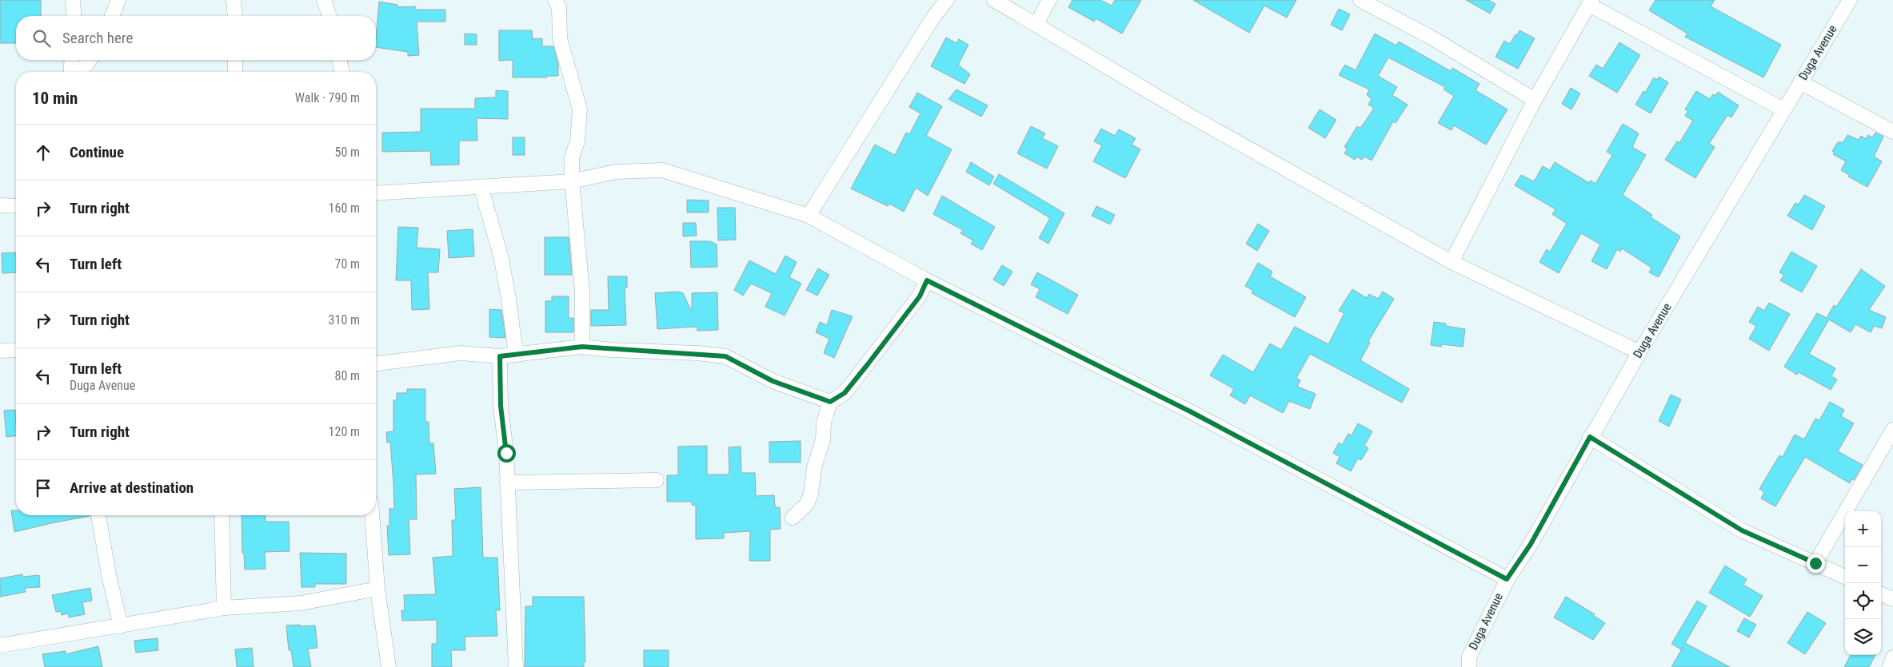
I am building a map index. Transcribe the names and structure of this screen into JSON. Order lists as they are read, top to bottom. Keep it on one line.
{"streets":{"street":["Duga Avenue"]},"page":{"search":"Search here","heading":["10 min","Walk · 790 m"],"list":[["Continue","50 m"],["Turn right","160 m"],["Turn left","70 m"],["Turn right","310 m"],["Turn left","Duga Avenue","80 m"],["Turn right","120 m"],"Arrive at destination"],"map_buttons":["+","−"]}}
